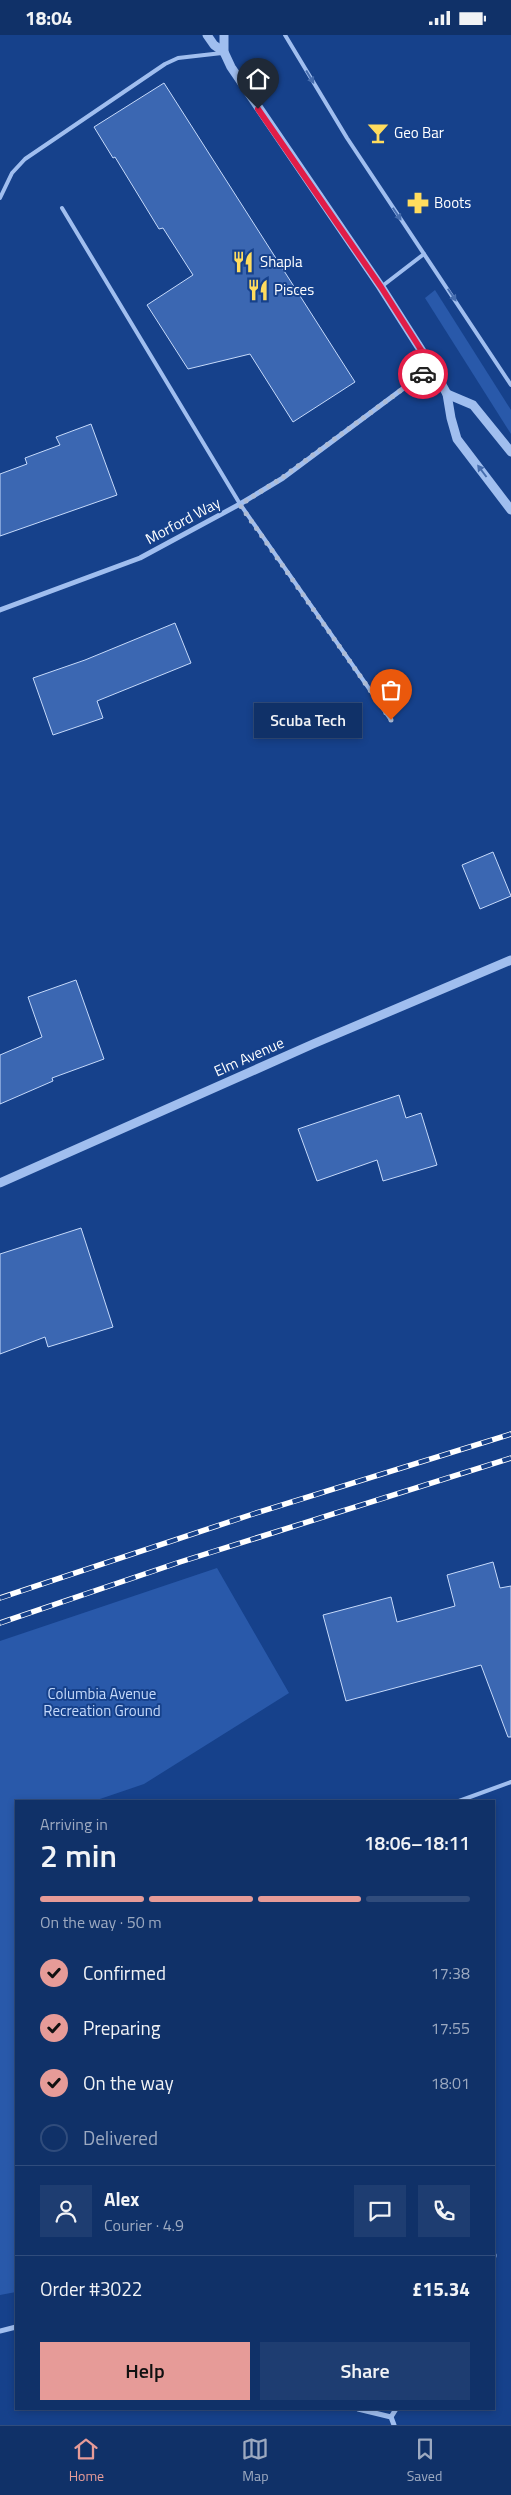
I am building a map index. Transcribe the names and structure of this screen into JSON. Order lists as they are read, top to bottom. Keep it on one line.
{"streets":{"street":["Morford Way","Elm Avenue"]},"parks":["Columbia Avenue Recreation Ground"],"places":{"bar":["Geo Bar"],"pharmacy":["Boots"],"restaurant":["Shapla","Pisces"],"other":["Scuba Tech"]},"page":{"status":"18:04","bubble":"Scuba Tech","heading":["2 min","Arriving in","18:06–18:11"],"panel":["Alex","Courier · 4.9","Order #3022","£15.34"],"bar":"On the way · 50 m","list":[["Confirmed","17:38"],["Preparing","17:55"],["On the way","18:01"],"Delivered"],"buttons":["Help","Share"],"tabs":["Home","Map","Saved"]}}
